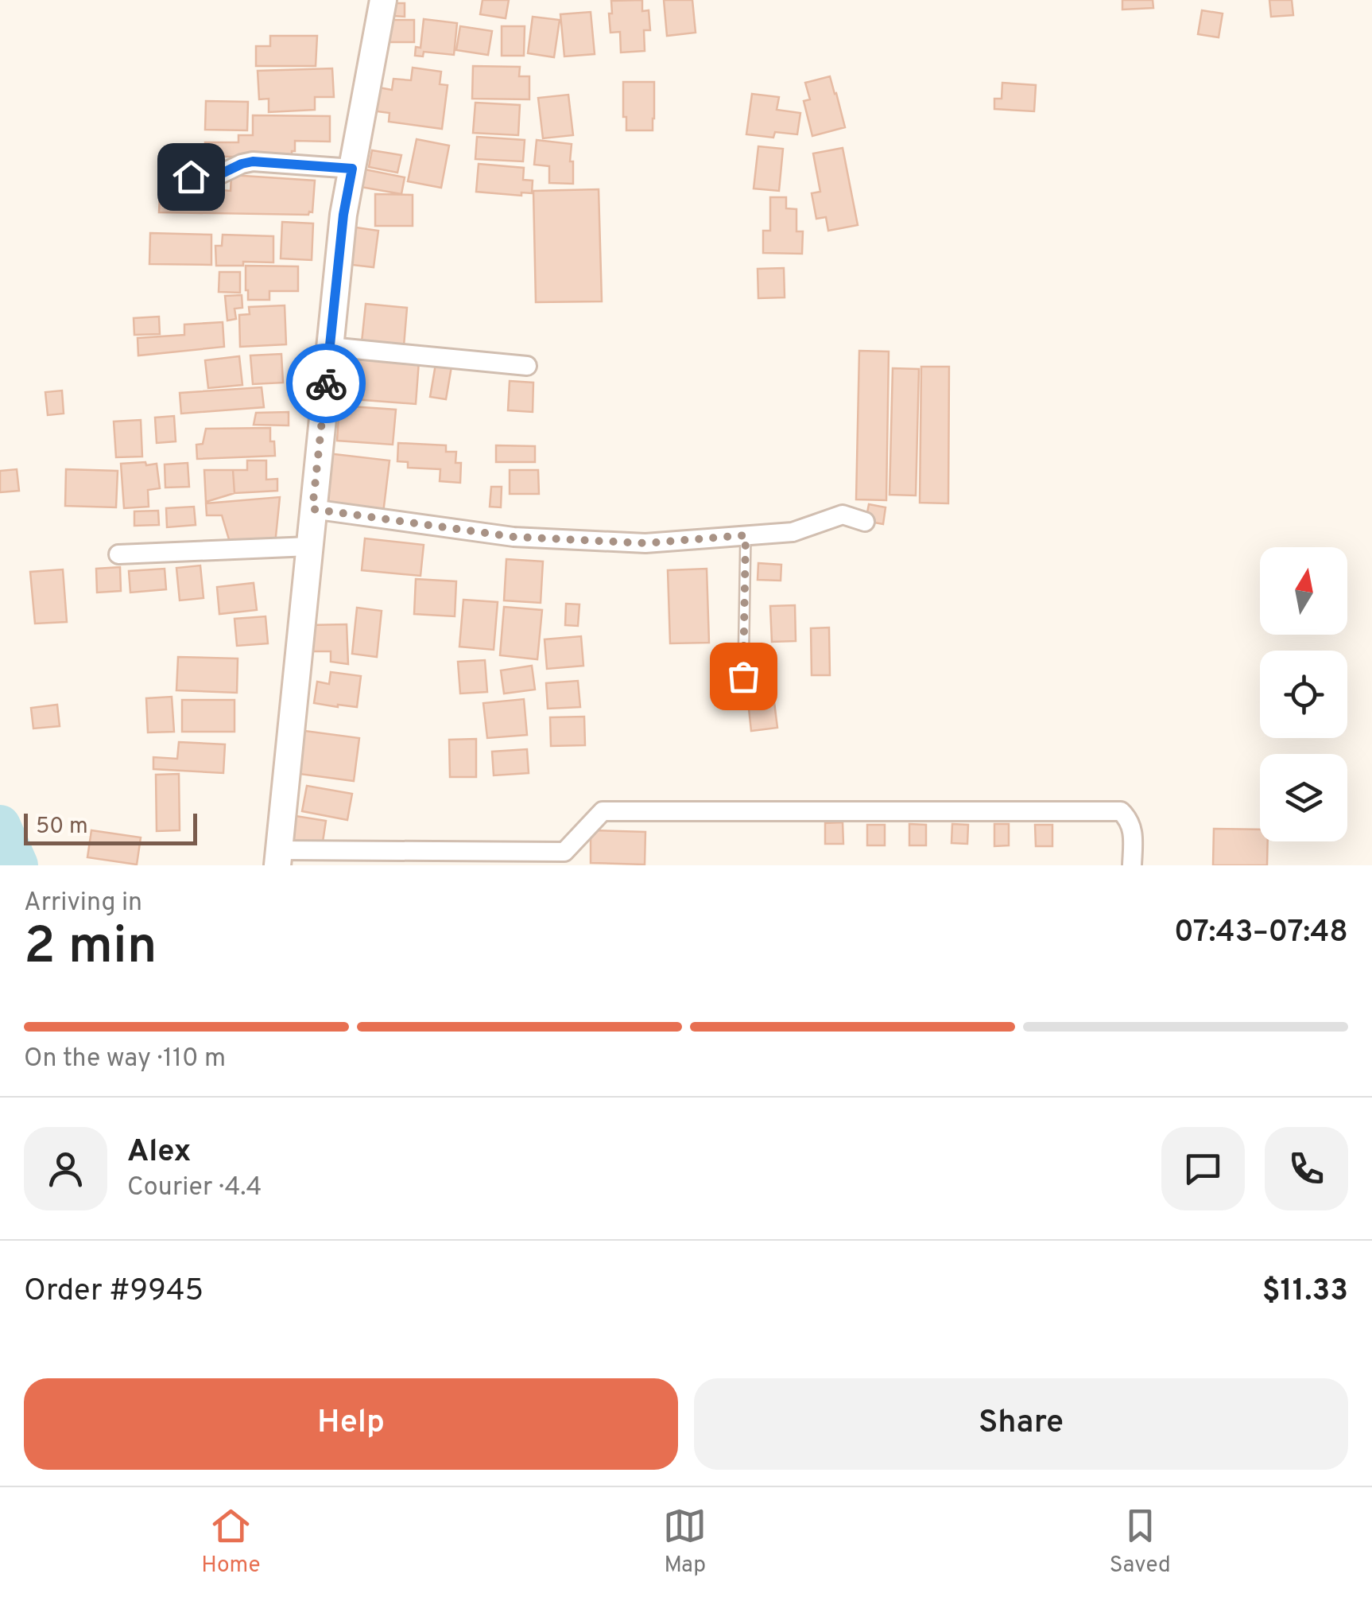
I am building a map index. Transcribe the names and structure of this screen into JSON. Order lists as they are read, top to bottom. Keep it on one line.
{"scale_bar":"50 m","north":"top","page":{"scale":"50 m","heading":["2 min","Arriving in","07:43–07:48"],"panel":["Alex","Courier · 4.4","Order #9945","$11.33"],"bar":"On the way · 110 m","buttons":["Help","Share"],"tabs":["Home","Map","Saved"]}}
